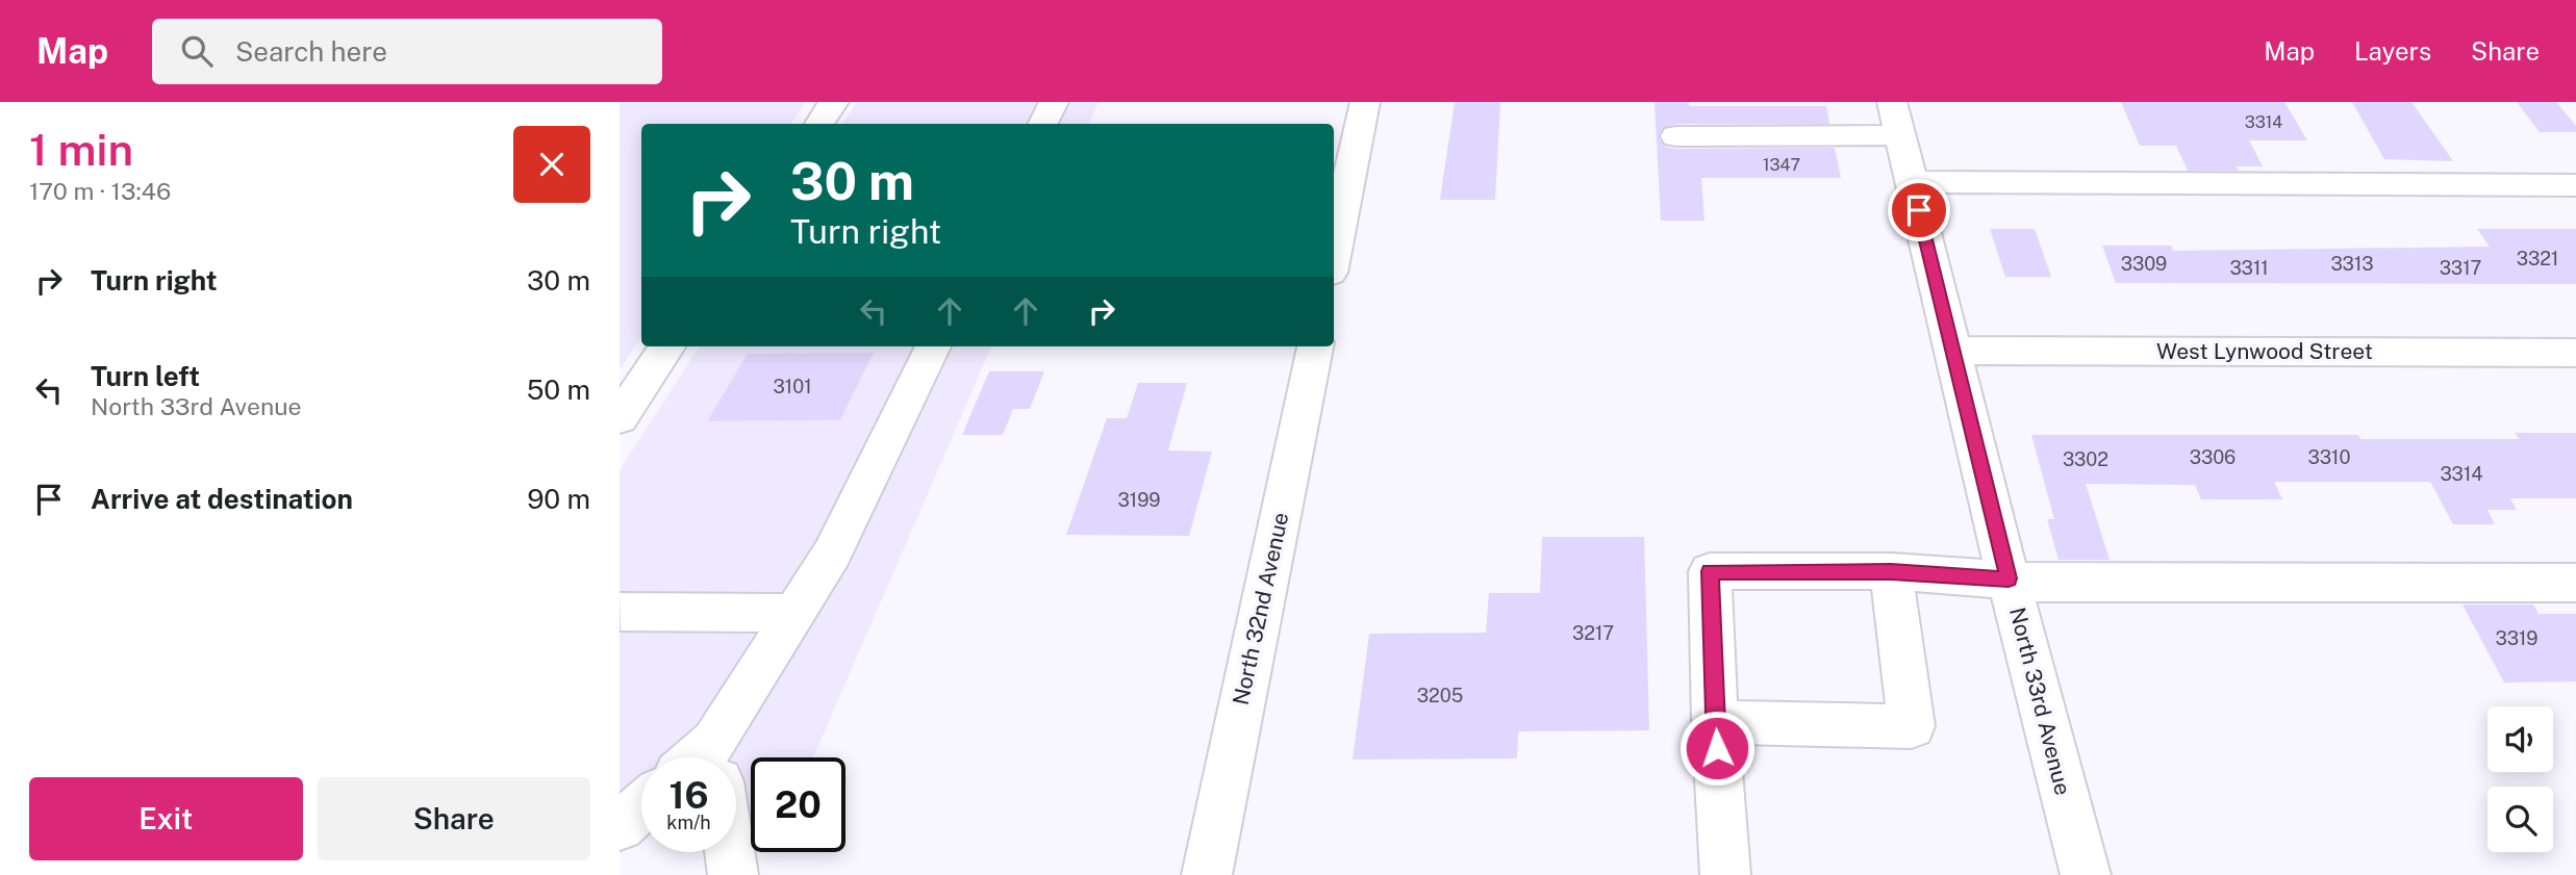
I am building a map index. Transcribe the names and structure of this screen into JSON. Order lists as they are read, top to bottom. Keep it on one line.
{"streets":{"street":["West Lynwood Street","North 32nd Avenue","North 33rd Avenue"]},"crossings":[["West Lynwood Street","North 33rd Avenue"]],"house_numbers":["3314","1347","3321","3309","3313","3311","3317","3101","3306","3310","3302","3314","3199","3217","3319","3205"],"page":{"header":"Map","search":"Search here","nav":["Map","Layers","Share"],"heading":["1 min","170 m · 13:46"],"turn":["30 m","Turn right"],"list":[{"name":"Turn right","value":"30 m"},{"name":"Turn left","note":"North 33rd Avenue","value":"50 m"},{"name":"Arrive at destination","value":"90 m"}],"speed":"16 km/h","limit":"20","buttons":["Exit","Share"]}}
